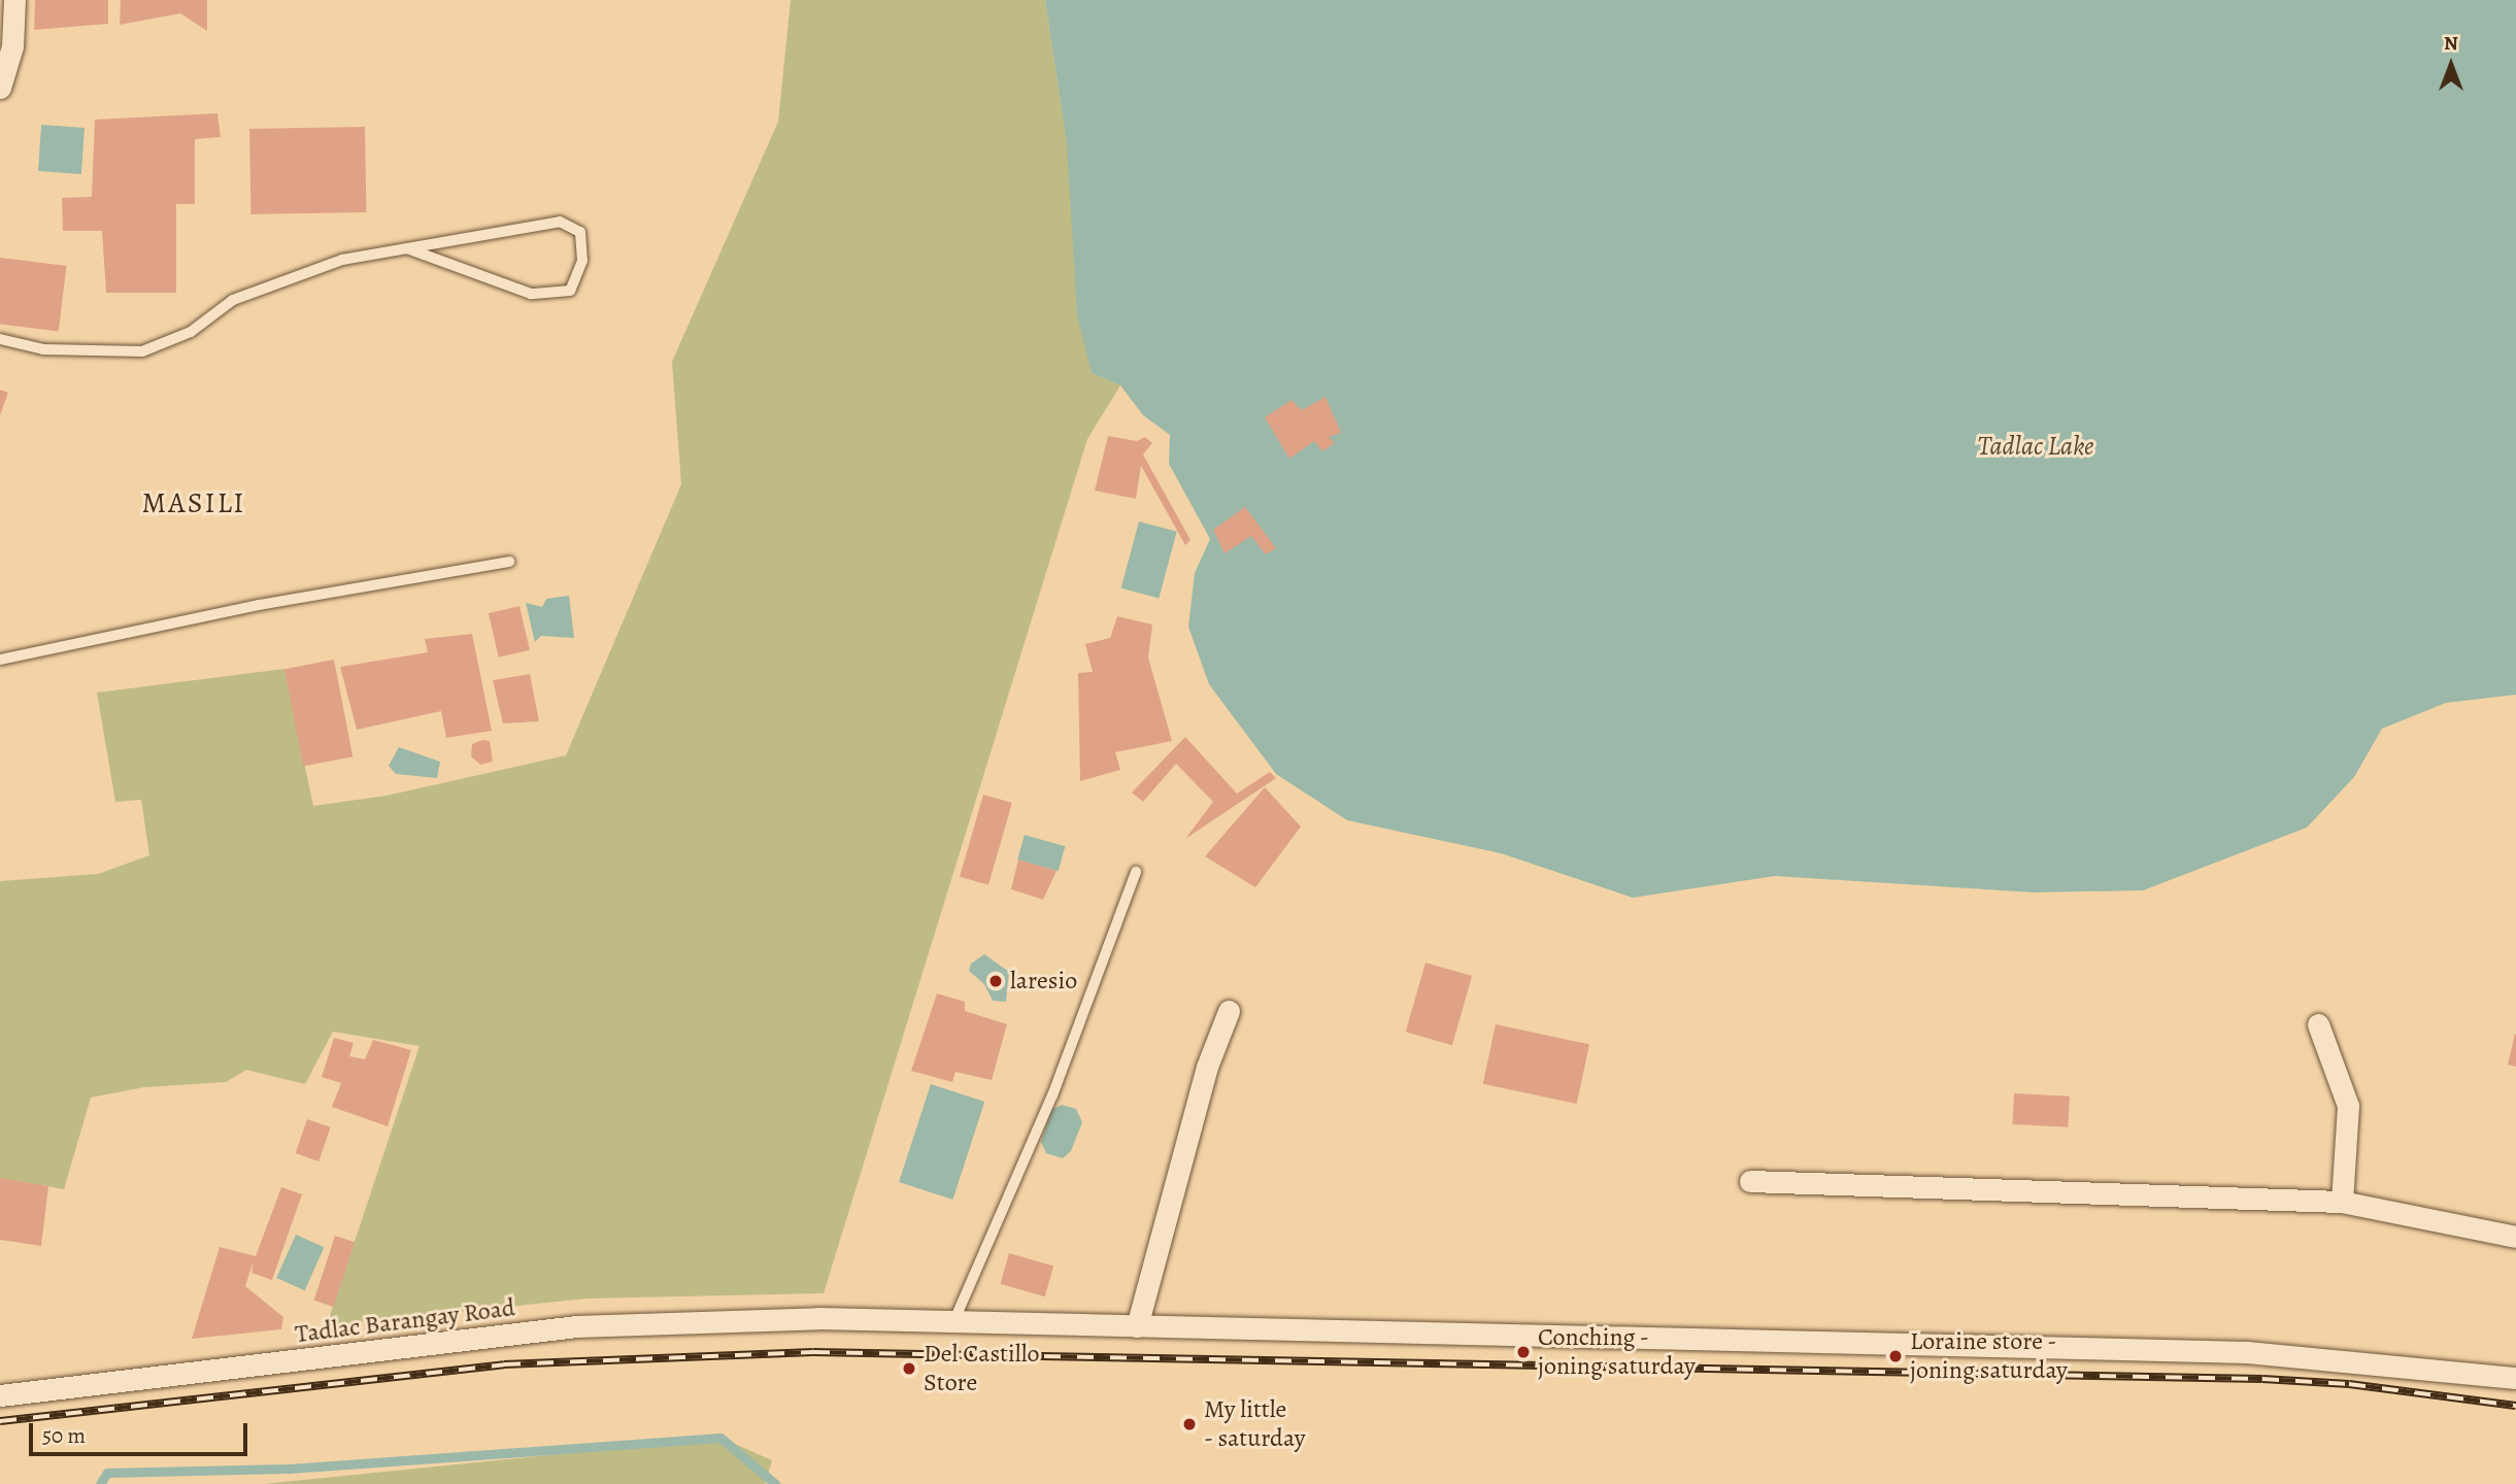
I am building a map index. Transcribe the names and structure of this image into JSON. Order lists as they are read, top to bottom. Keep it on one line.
{"streets":{"street":["Tadlac Barangay Road"]},"districts":["MASILI"],"water":["Tadlac Lake"],"places":["laresio","Conching - joning saturday","Loraine store - joning saturday","Del Castillo Store","My little - saturday"],"scale_bar":"50 m","north":"top"}
